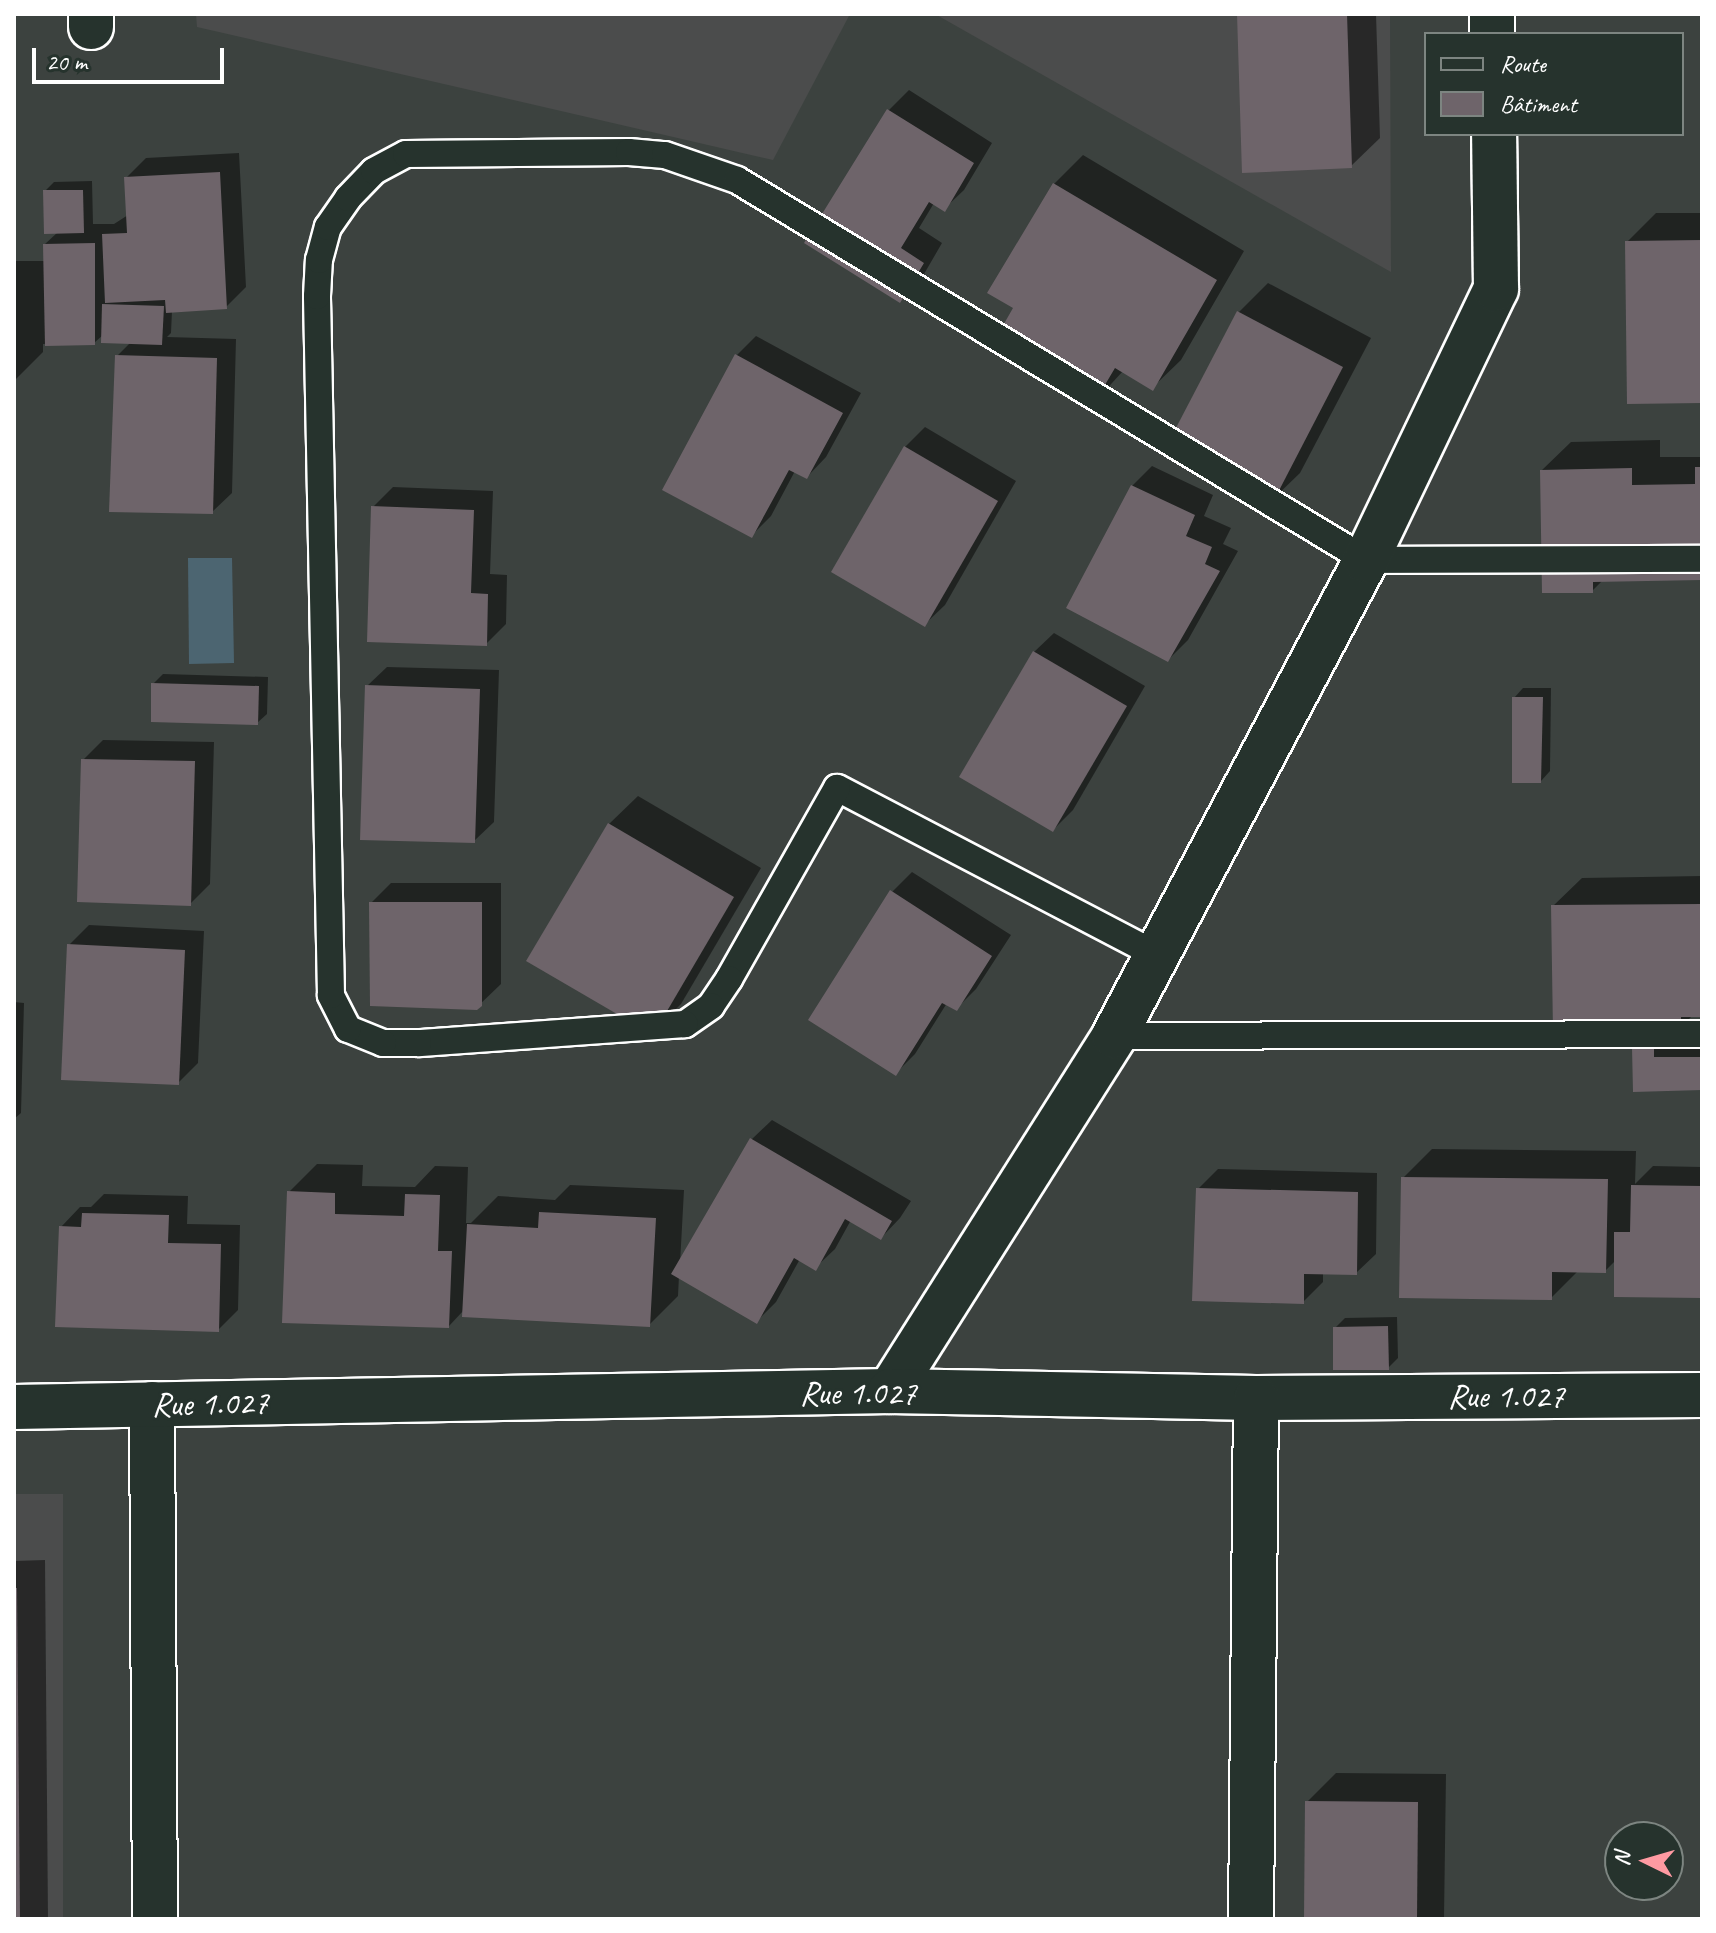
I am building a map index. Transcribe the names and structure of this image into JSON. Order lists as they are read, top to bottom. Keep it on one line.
{"streets":{"street":["Rue 1.027"]},"legend":["Route","Bâtiment"],"scale_bar":"20 m","north":"left"}
